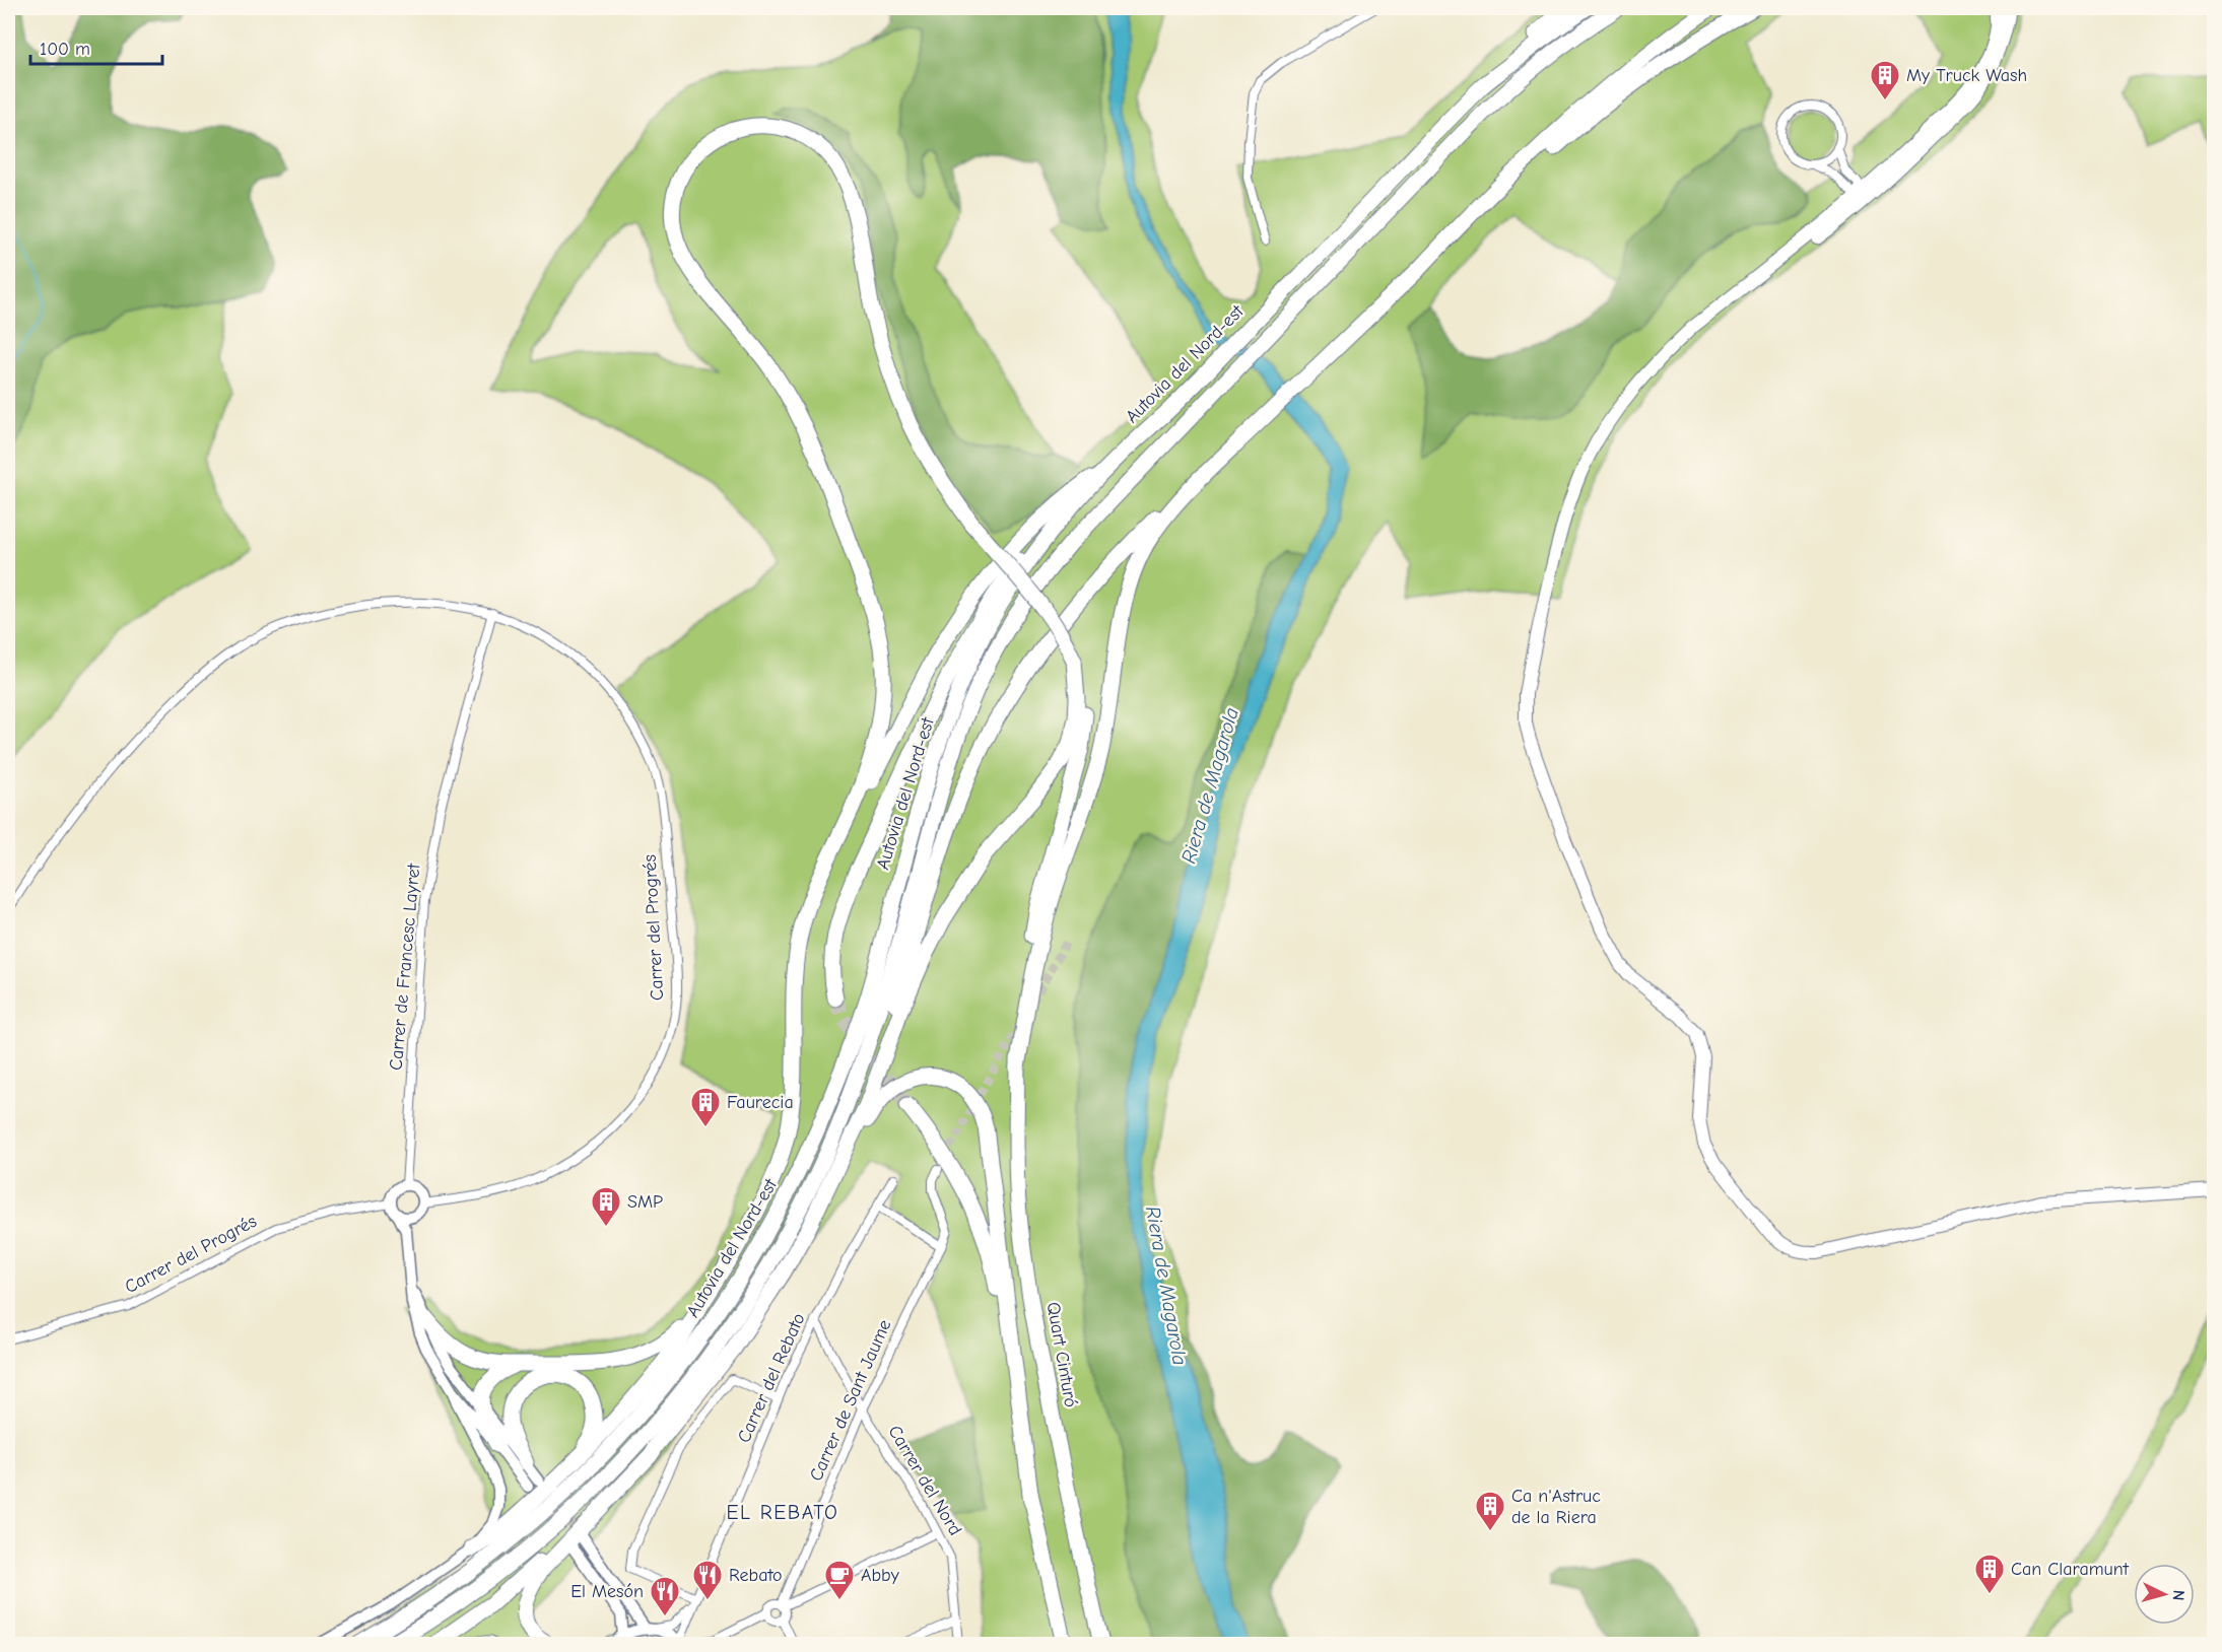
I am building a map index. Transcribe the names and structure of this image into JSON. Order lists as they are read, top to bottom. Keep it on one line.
{"streets":{"highway":["Autovia del Nord-est","Quart Cinturó"],"street":["Carrer del Progrés","Carrer de Francesc Layret","Carrer del Rebato","Carrer de Sant Jaume","Carrer del Nord"]},"crossings":[["Carrer del Progrés","Carrer de Francesc Layret"],["Carrer del Rebato","Carrer del Nord"],["Carrer de Sant Jaume","Carrer del Nord"]],"districts":["EL REBATO"],"water":["Riera de Magarola"],"places":{"building":["My Truck Wash","Faurecia","SMP","Ca n'Astruc de la Riera","Can Claramunt"],"restaurant":["Rebato","El Mesón"],"cafe":["Abby"]},"scale_bar":"100 m","north":"right"}
